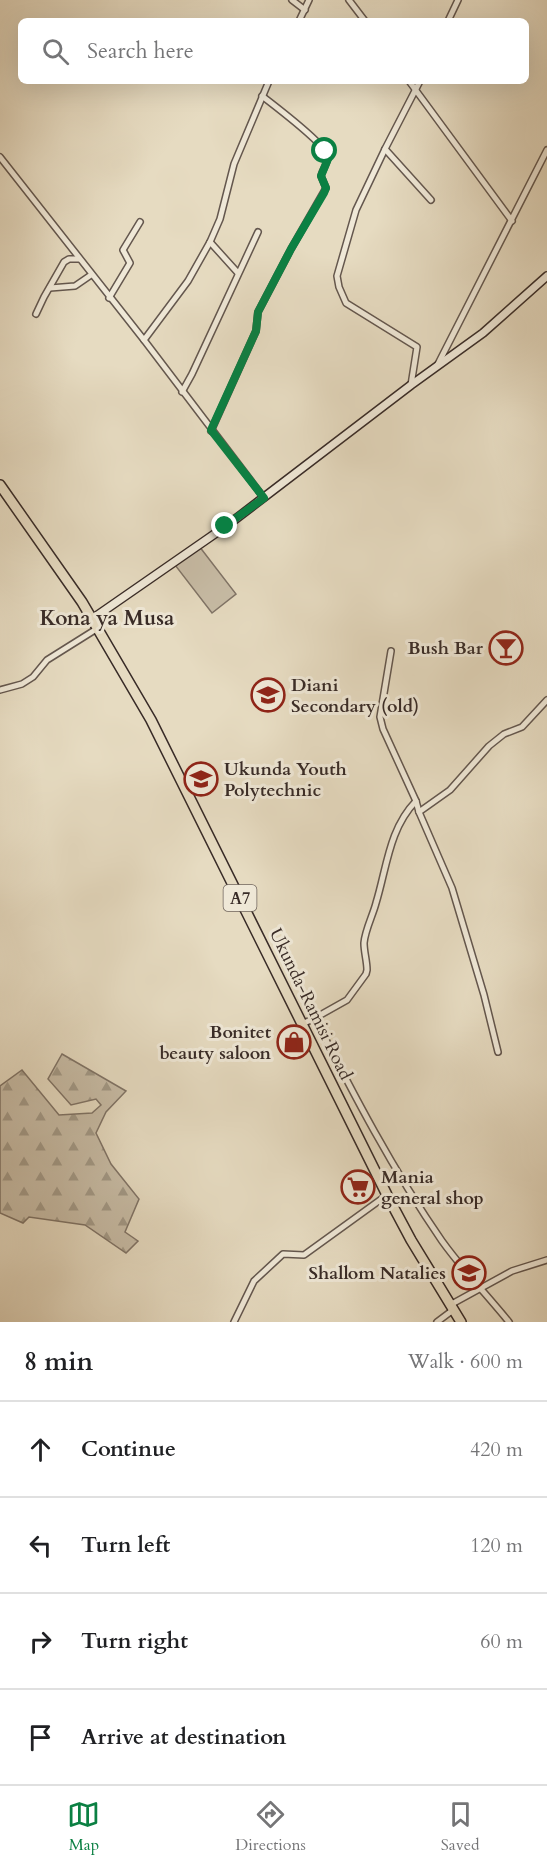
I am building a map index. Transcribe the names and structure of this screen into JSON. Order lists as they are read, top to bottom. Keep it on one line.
{"streets":{"highway":["A7","Ukunda-Ramisi Road"]},"districts":["Kona ya Musa"],"places":{"bar":["Bush Bar"],"school or university":["Diani Secondary (old)","Ukunda Youth Polytechnic","Shallom Natalies"],"shop":["Bonitet beauty saloon"],"supermarket":["Mania general shop"]},"page":{"search":"Search here","heading":["8 min","Walk · 600 m"],"list":[["Continue","420 m"],["Turn left","120 m"],["Turn right","60 m"],"Arrive at destination"],"nav":["Map","Directions","Saved"]}}
